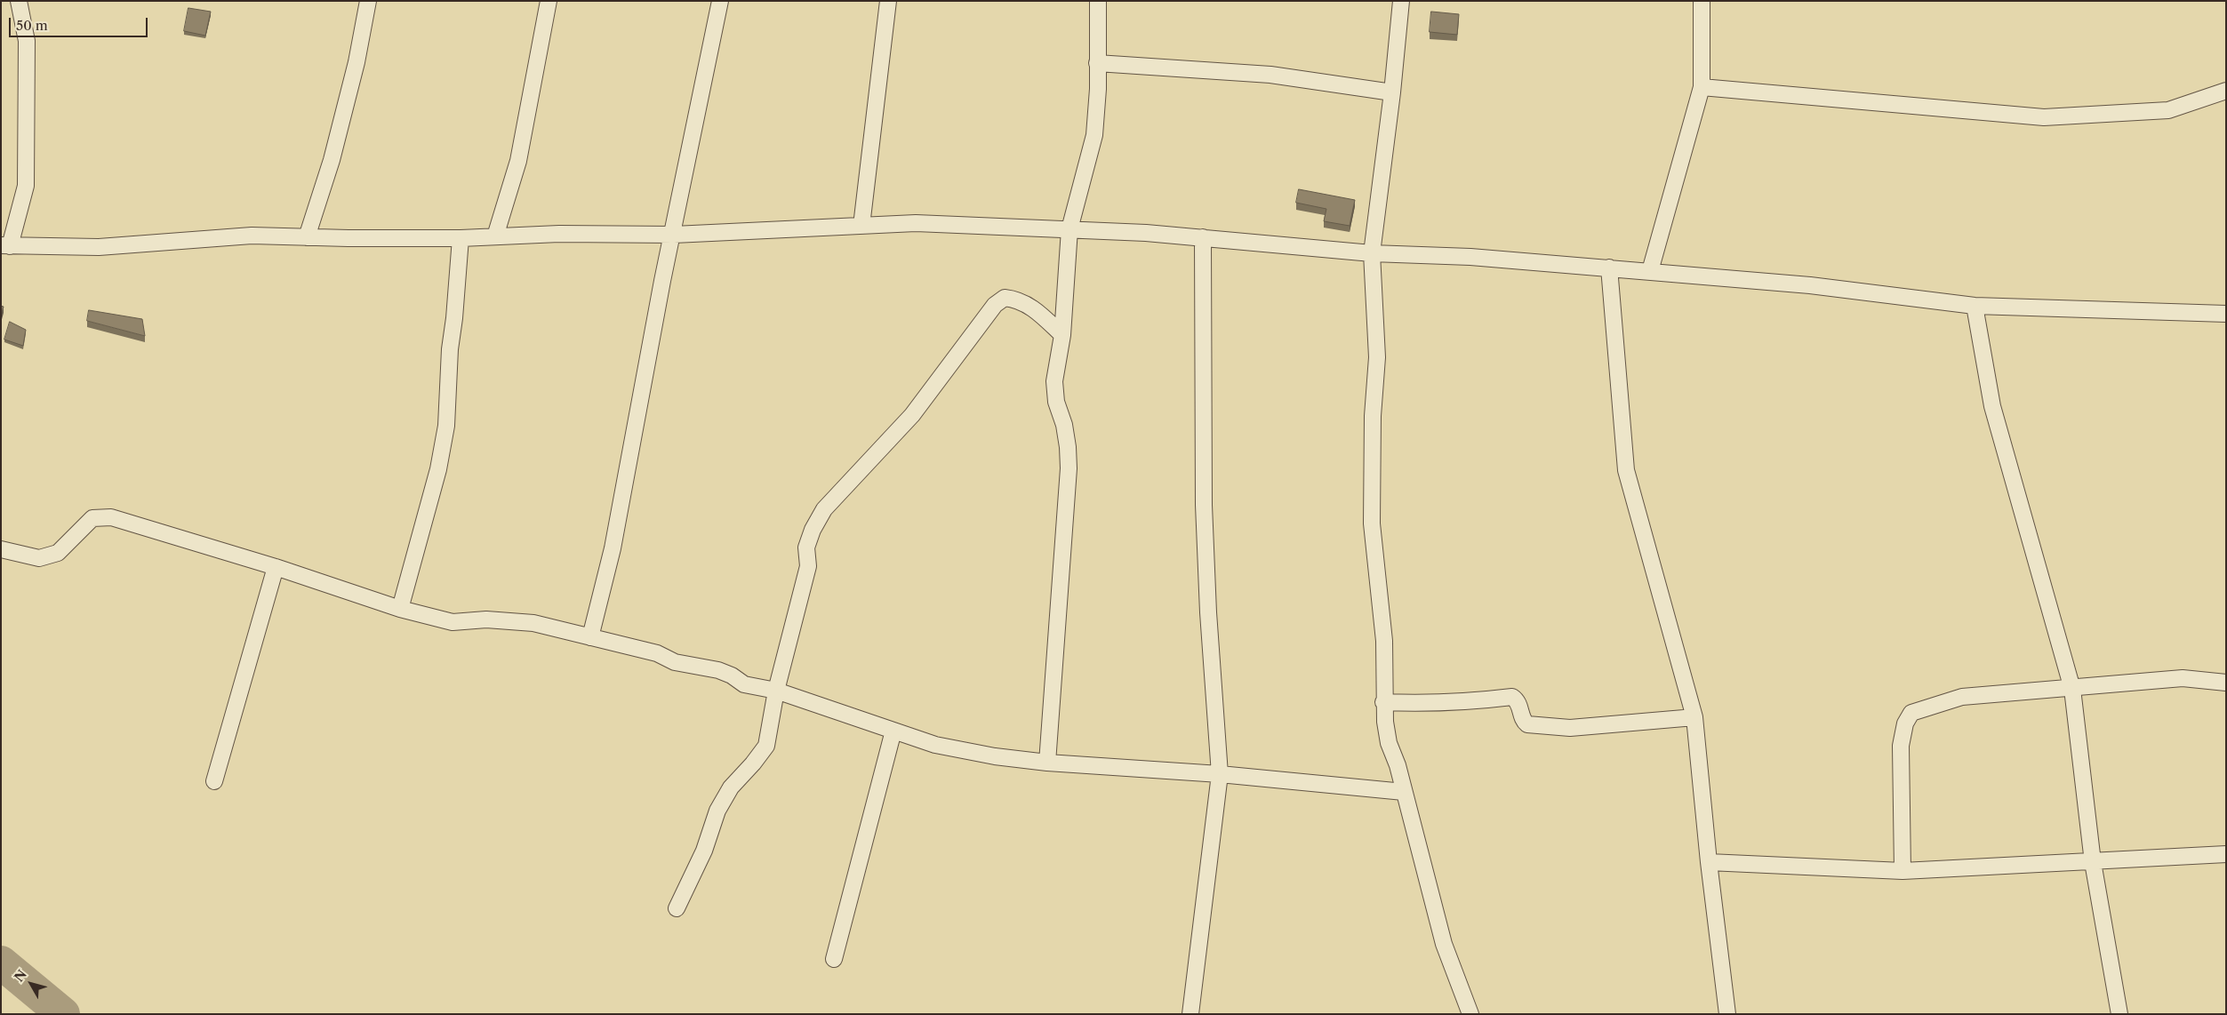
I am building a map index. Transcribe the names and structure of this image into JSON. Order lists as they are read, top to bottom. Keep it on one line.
{"scale_bar":"50 m","north":"top left"}
